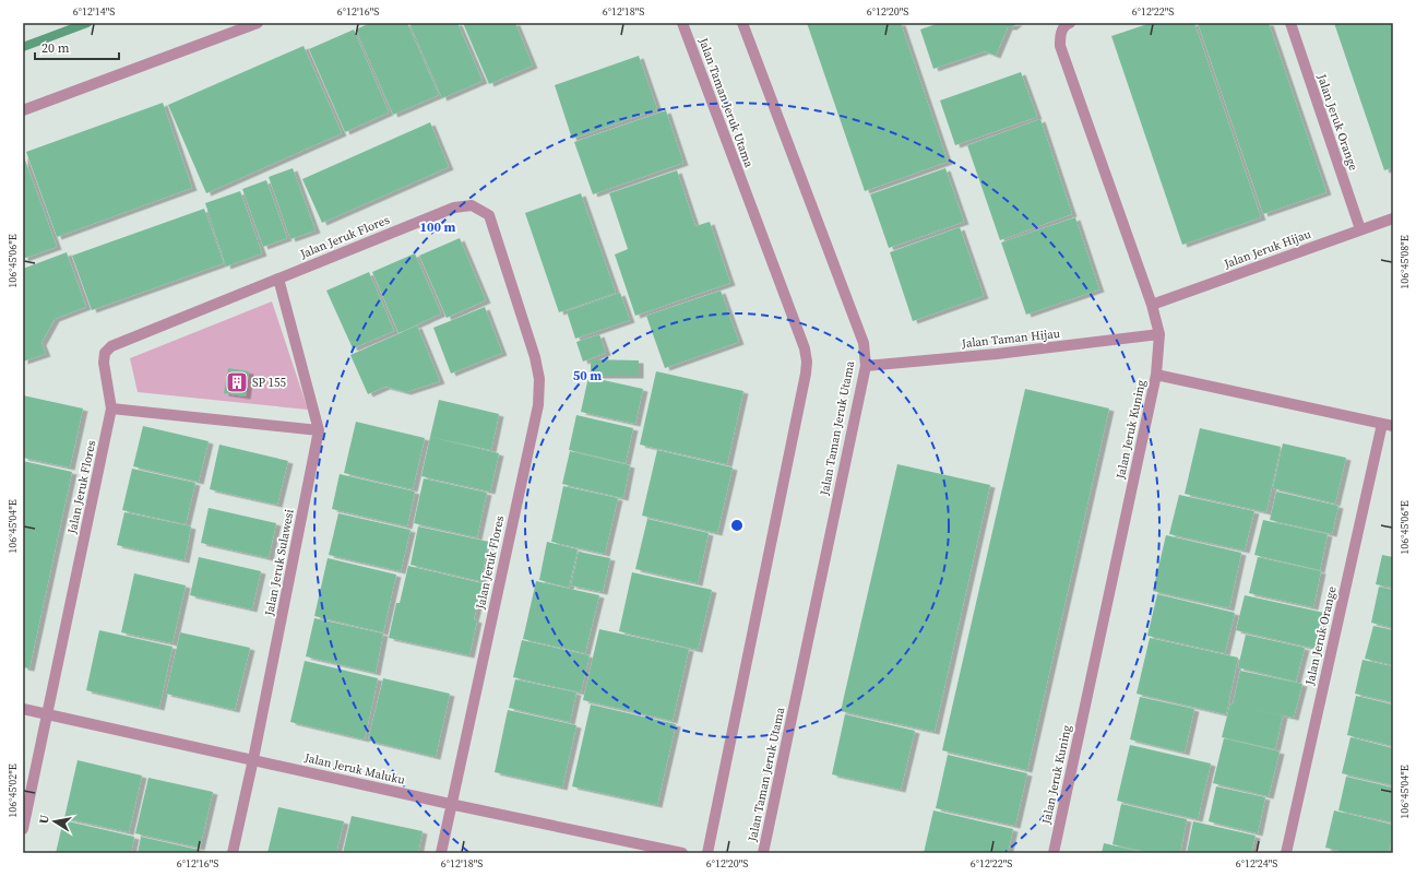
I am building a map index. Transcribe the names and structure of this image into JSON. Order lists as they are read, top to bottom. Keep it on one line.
{"streets":{"street":["Jalan Taman Jeruk Utama","Jalan Jeruk Orange","Jalan Jeruk Flores","Jalan Jeruk Hijau","Jalan Taman Hijau","Jalan Jeruk Kuning","Jalan Jeruk Sulawesi","Jalan Jeruk Maluku"]},"crossings":[["Jalan Taman Jeruk Utama","Jalan Taman Hijau"],["Jalan Jeruk Orange","Jalan Jeruk Hijau"],["Jalan Jeruk Flores","Jalan Jeruk Sulawesi"],["Jalan Jeruk Flores","Jalan Jeruk Maluku"],["Jalan Jeruk Hijau","Jalan Jeruk Kuning"],["Jalan Taman Hijau","Jalan Jeruk Kuning"],["Jalan Jeruk Sulawesi","Jalan Jeruk Maluku"]],"places":{"building":["SP 155"]},"scale_bar":"20 m","north":"left","coordinates":["6°12'14\"S","6°12'16\"S","6°12'18\"S","6°12'20\"S","6°12'22\"S","106°45'06\"E","106°45'08\"E","106°45'04\"E","106°45'02\"E","6°12'24\"S"],"rings":["100 m","50 m"]}
